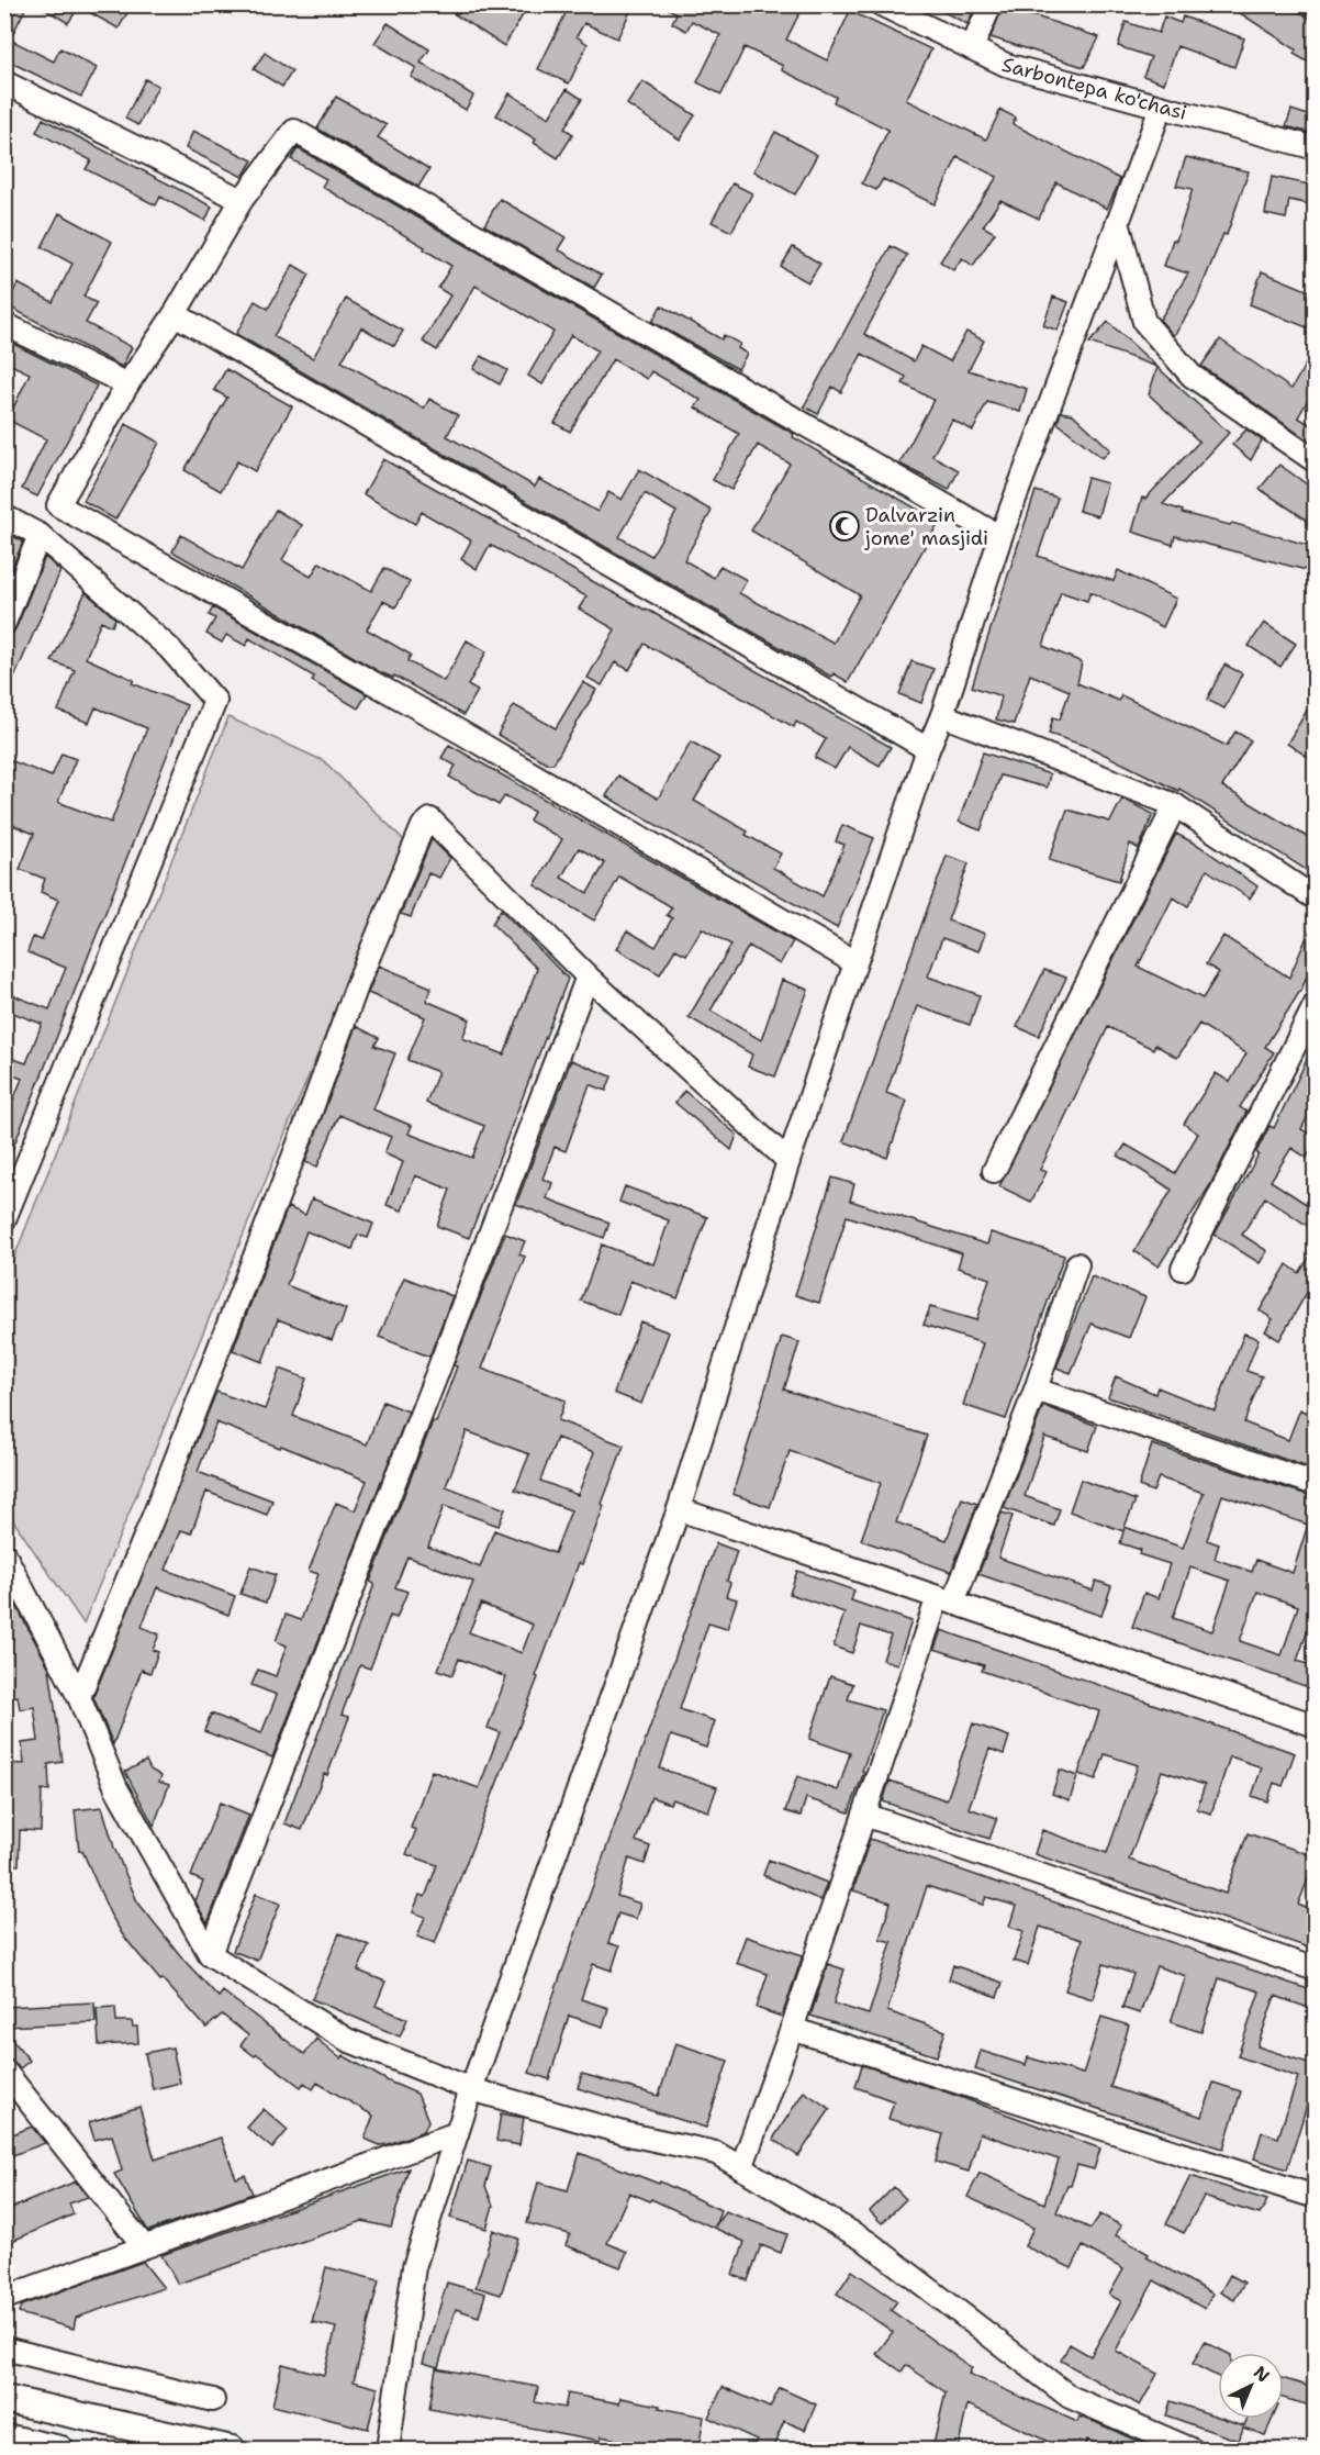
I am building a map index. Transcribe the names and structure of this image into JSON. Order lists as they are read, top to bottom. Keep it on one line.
{"streets":{"street":["Sarbontepa ko'chasi"]},"places":{"mosque":["Dalvarzin jome' masjidi"]},"north":"top right"}
